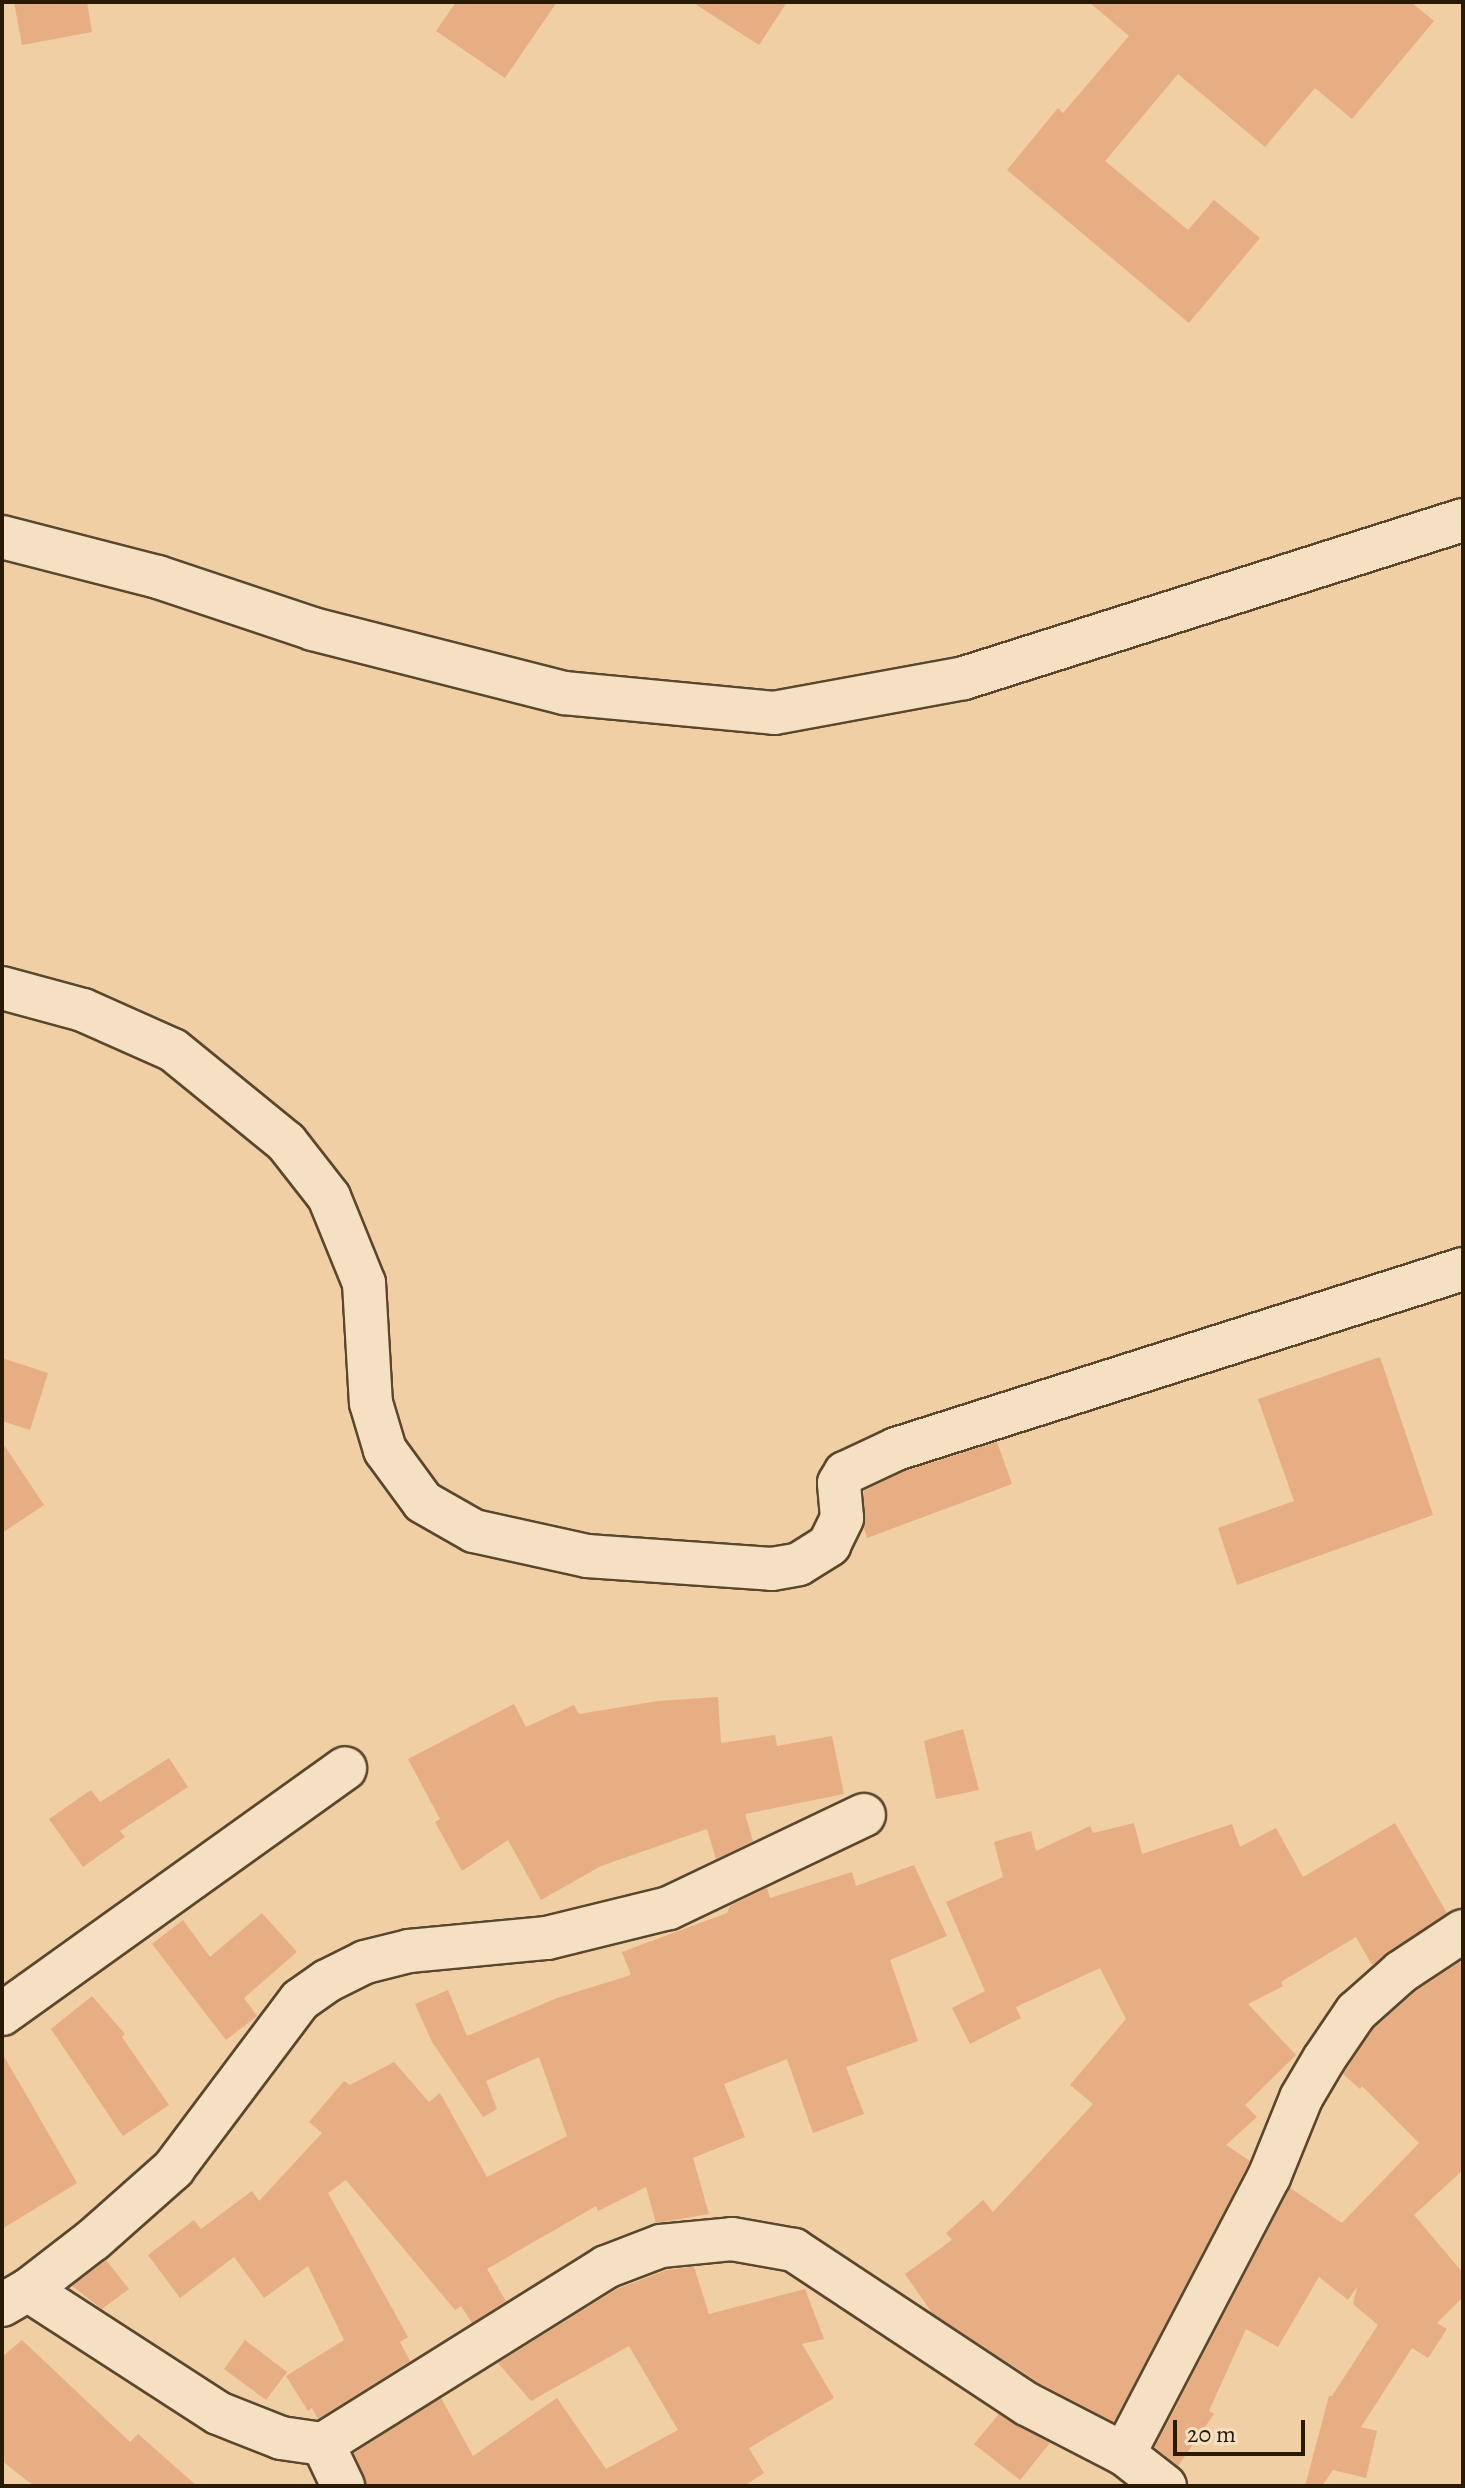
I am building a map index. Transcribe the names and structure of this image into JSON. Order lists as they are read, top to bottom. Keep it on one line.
{"scale_bar":"20 m"}
